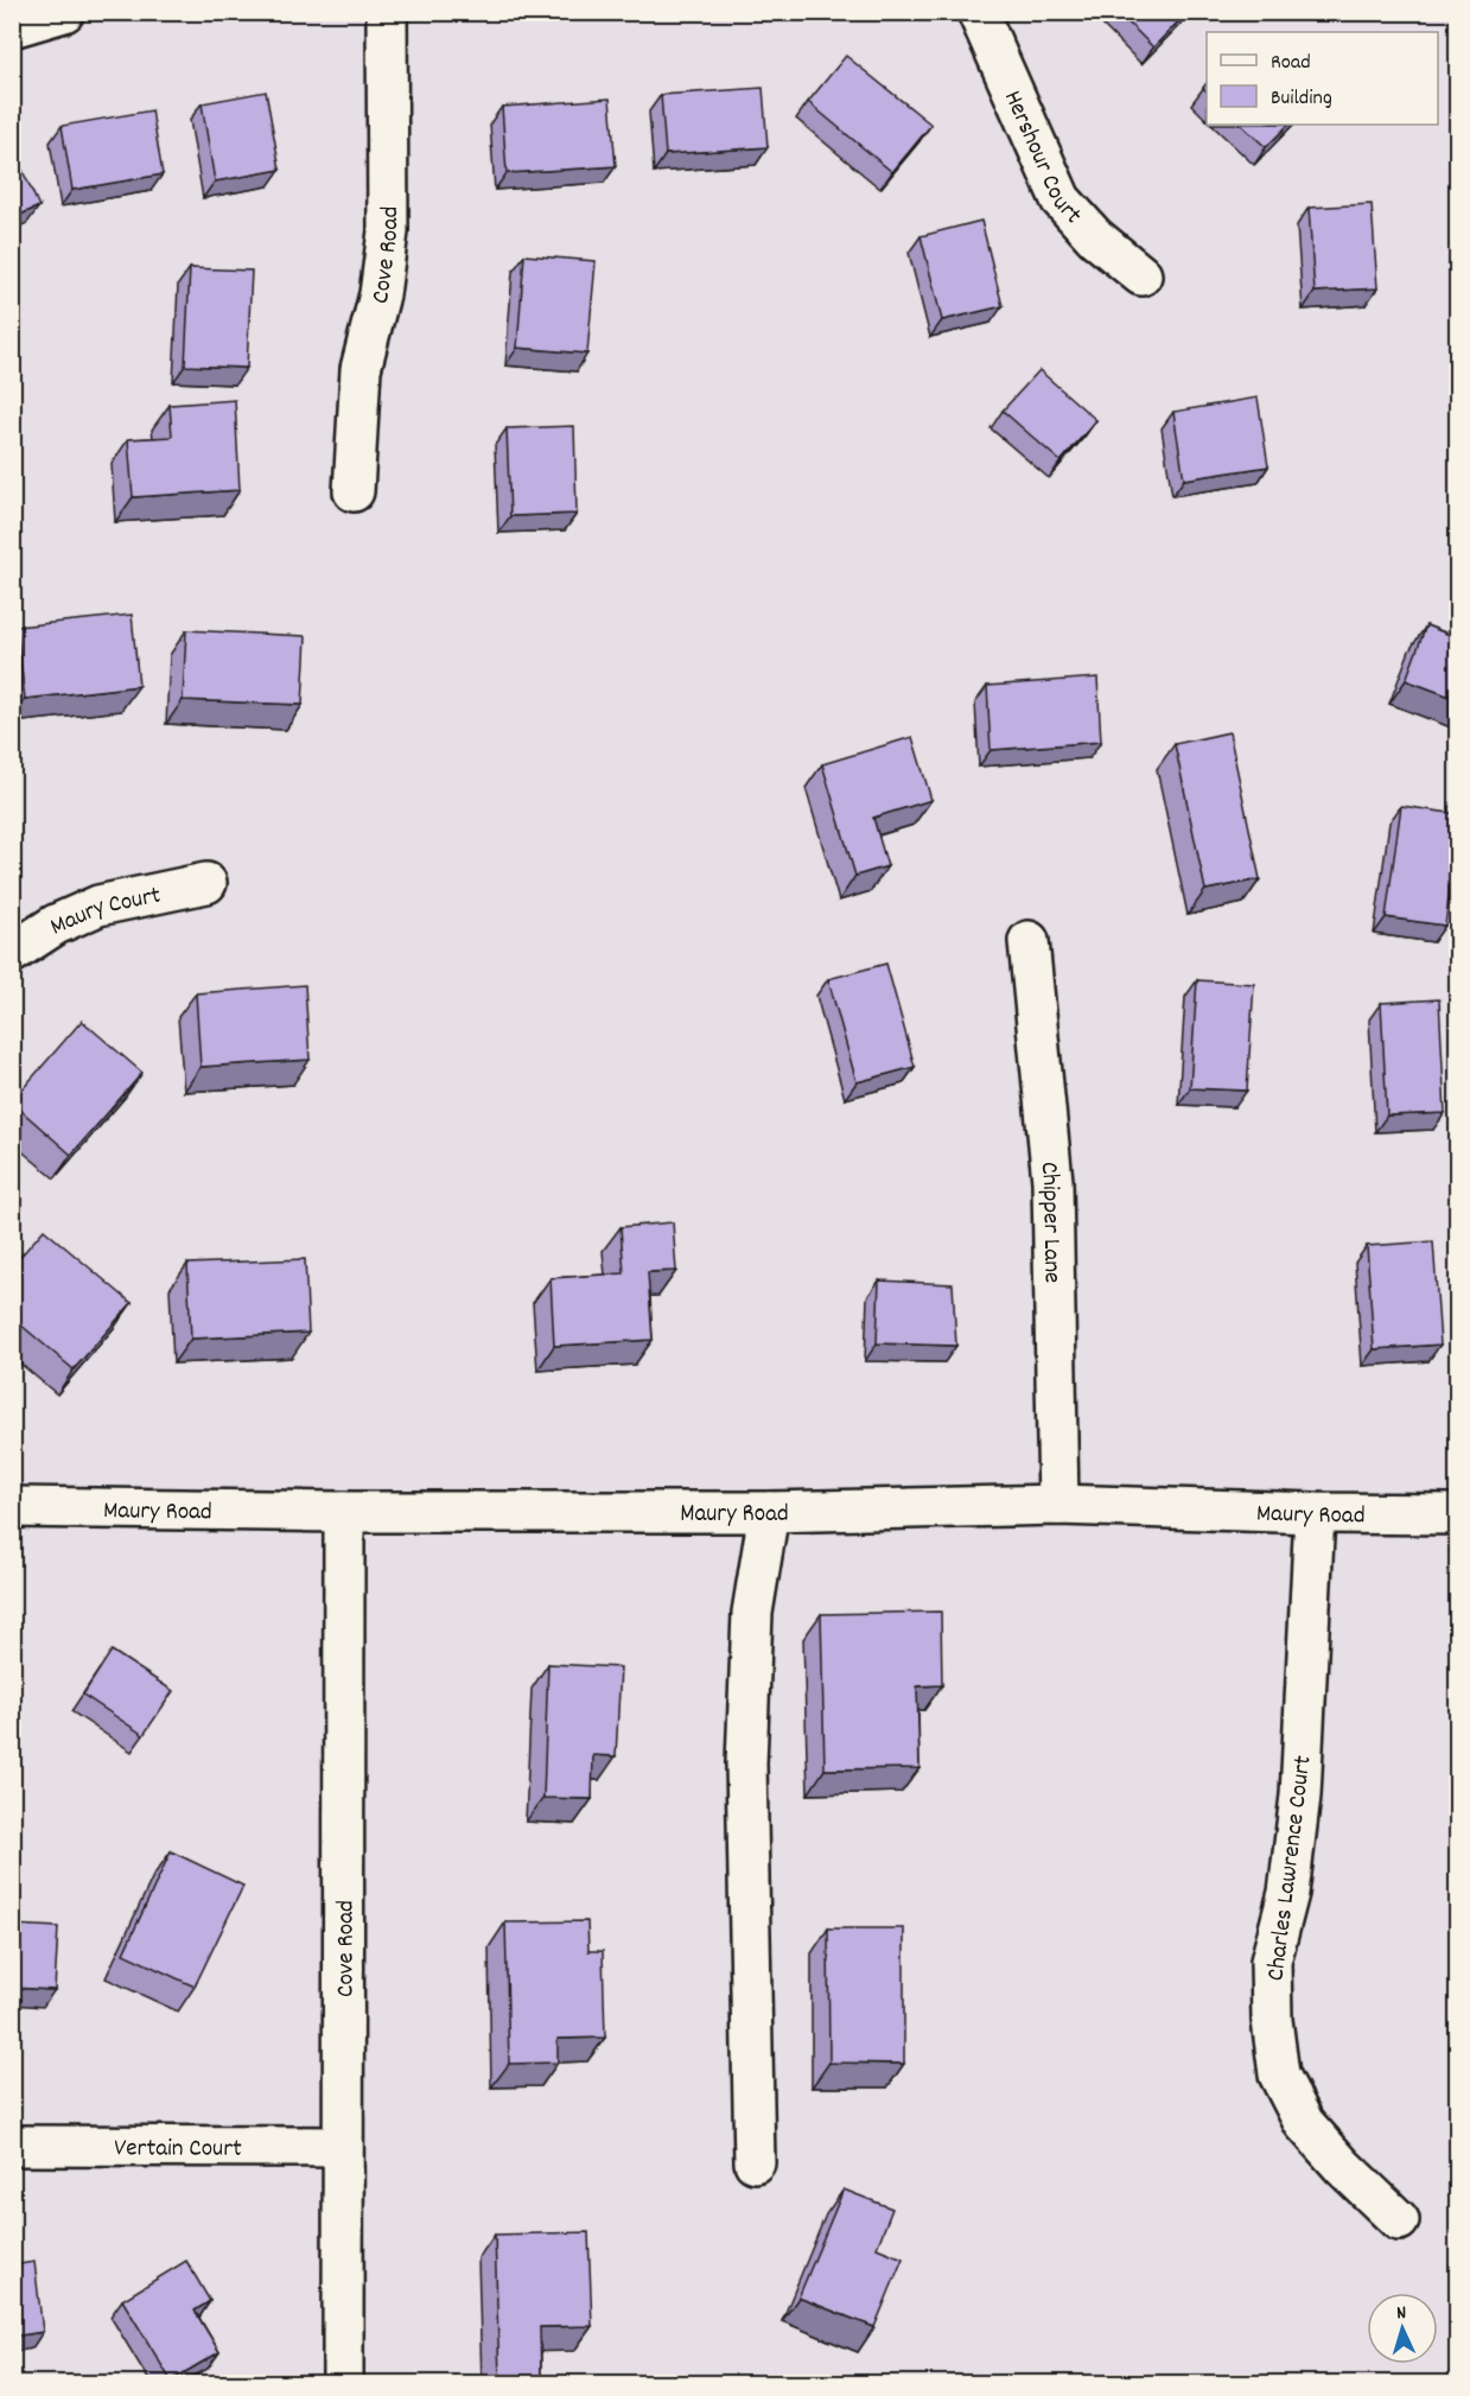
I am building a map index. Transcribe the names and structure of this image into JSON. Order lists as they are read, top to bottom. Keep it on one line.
{"streets":{"street":["Hershour Court","Cove Road","Maury Court","Chipper Lane","Maury Road","Charles Lawrence Court","Vertain Court"]},"crossings":[["Cove Road","Maury Road"],["Cove Road","Vertain Court"],["Chipper Lane","Maury Road"],["Maury Road","Charles Lawrence Court"]],"legend":["Road","Building"],"north":"top"}
